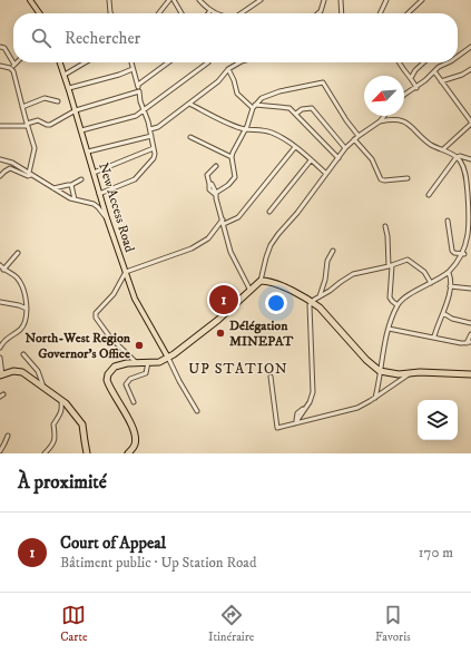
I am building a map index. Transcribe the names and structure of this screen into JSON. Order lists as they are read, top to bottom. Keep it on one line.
{"streets":{"main road":["New Access Road"]},"districts":["UP STATION"],"places":["Délégation MINEPAT","North-West Region Governor's Office"],"north":"bottom left","page":{"search":"Rechercher","pins":"1","heading":"À proximité","list":[{"mark":"1","name":"Court of Appeal","note":"Bâtiment public · Up Station Road","value":"170 m"}],"nav":["Carte","Itinéraire","Favoris"]}}
